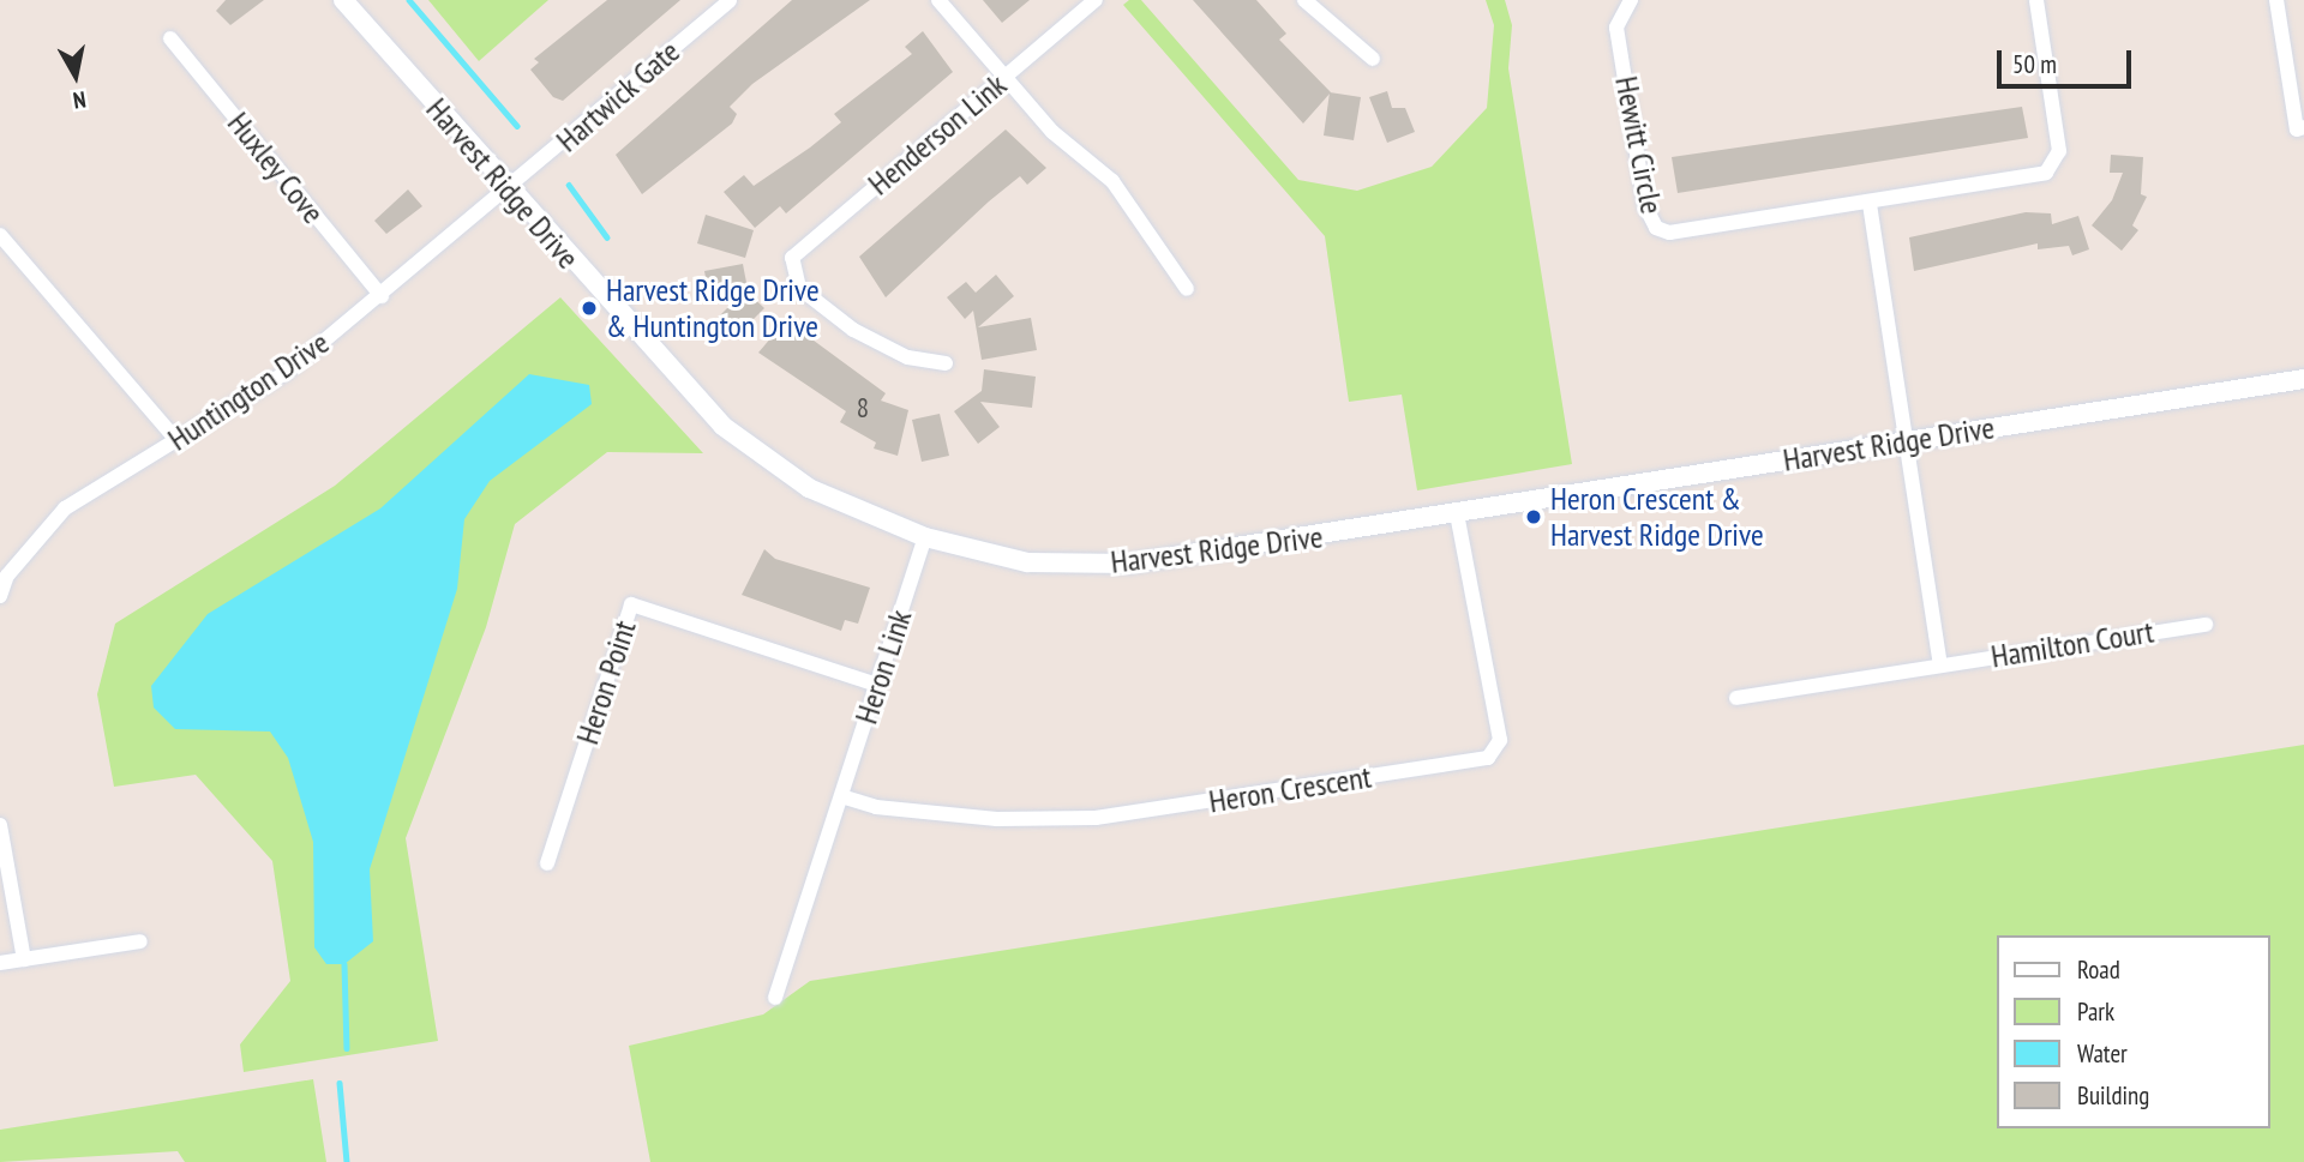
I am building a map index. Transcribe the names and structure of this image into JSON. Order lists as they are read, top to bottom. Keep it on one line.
{"streets":{"street":["Hartwick Gate","Henderson Link","Hewitt Circle","Huxley Cove","Harvest Ridge Drive","Huntington Drive","Hamilton Court","Heron Link","Heron Point","Heron Crescent"]},"crossings":[["Hartwick Gate","Harvest Ridge Drive"],["Hartwick Gate","Huntington Drive"],["Huxley Cove","Huntington Drive"],["Harvest Ridge Drive","Huntington Drive"],["Harvest Ridge Drive","Heron Link"],["Harvest Ridge Drive","Heron Crescent"],["Heron Link","Heron Point"],["Heron Link","Heron Crescent"]],"places":["Harvest Ridge Drive & Huntington Drive","Heron Crescent & Harvest Ridge Drive"],"house_numbers":["8"],"legend":["Road","Park","Water","Building"],"scale_bar":"50 m","north":"bottom"}
